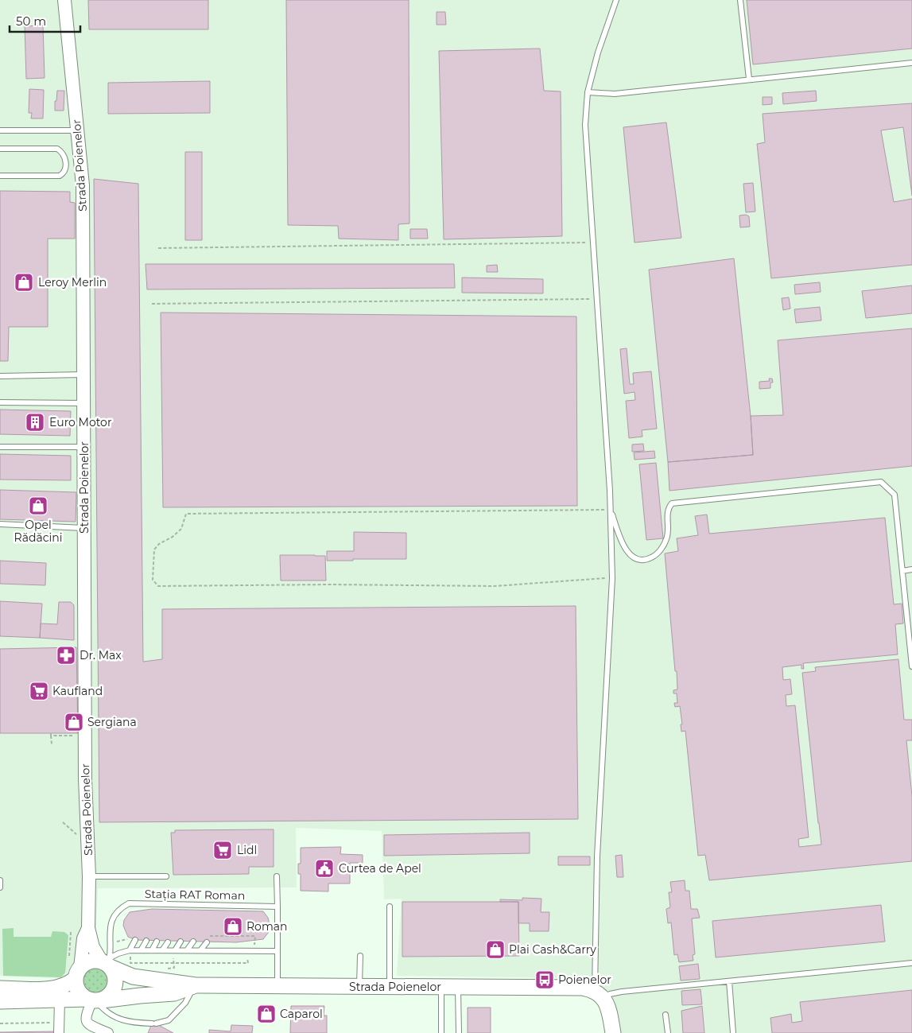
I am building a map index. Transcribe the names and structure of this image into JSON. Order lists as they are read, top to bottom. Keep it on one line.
{"streets":{"main road":["Strada Poienelor"],"lane":["Stația RAT Roman"]},"crossings":[["Strada Poienelor","Stația RAT Roman"]],"places":{"shop":["Leroy Merlin","Opel Rădăcini","Sergiana","Roman","Plai Cash&Carry","Caparol"],"building":["Euro Motor"],"pharmacy":["Dr. Max"],"supermarket":["Kaufland","Lidl"],"public building":["Curtea de Apel"],"bus stop":["Poienelor"]},"scale_bar":"50 m"}
